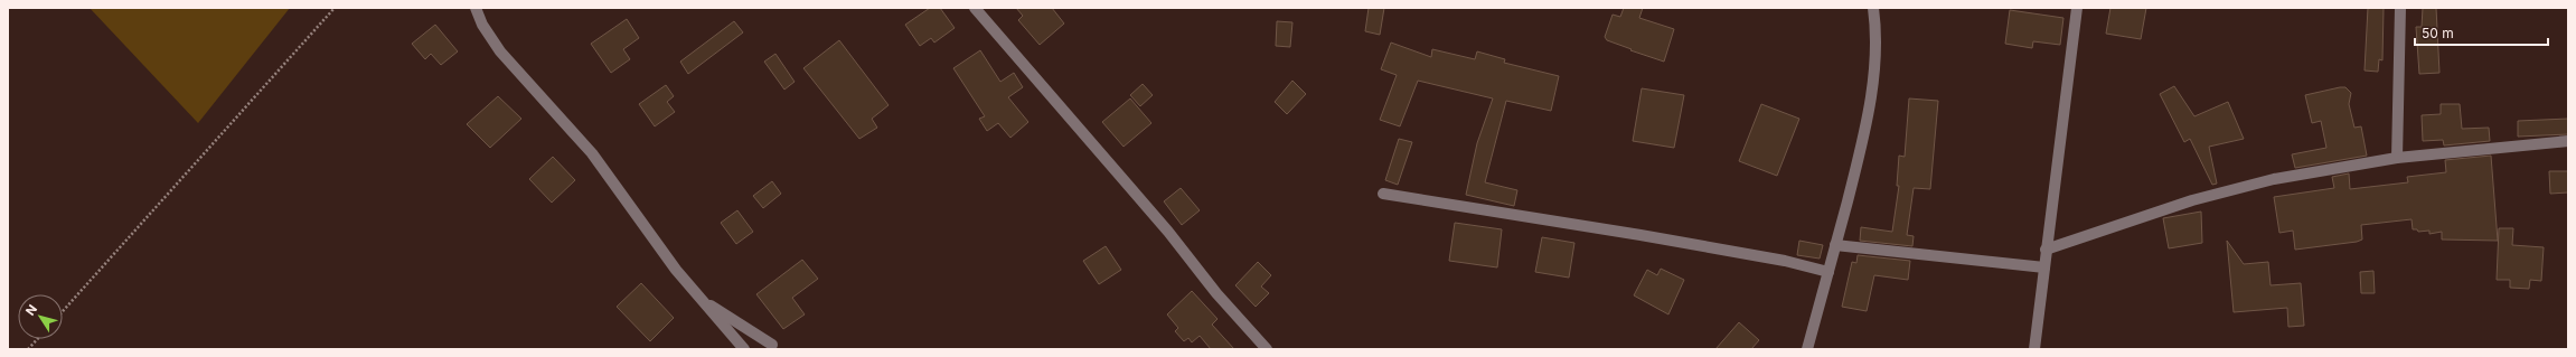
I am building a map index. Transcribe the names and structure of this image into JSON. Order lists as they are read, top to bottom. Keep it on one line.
{"scale_bar":"50 m","north":"top left"}
